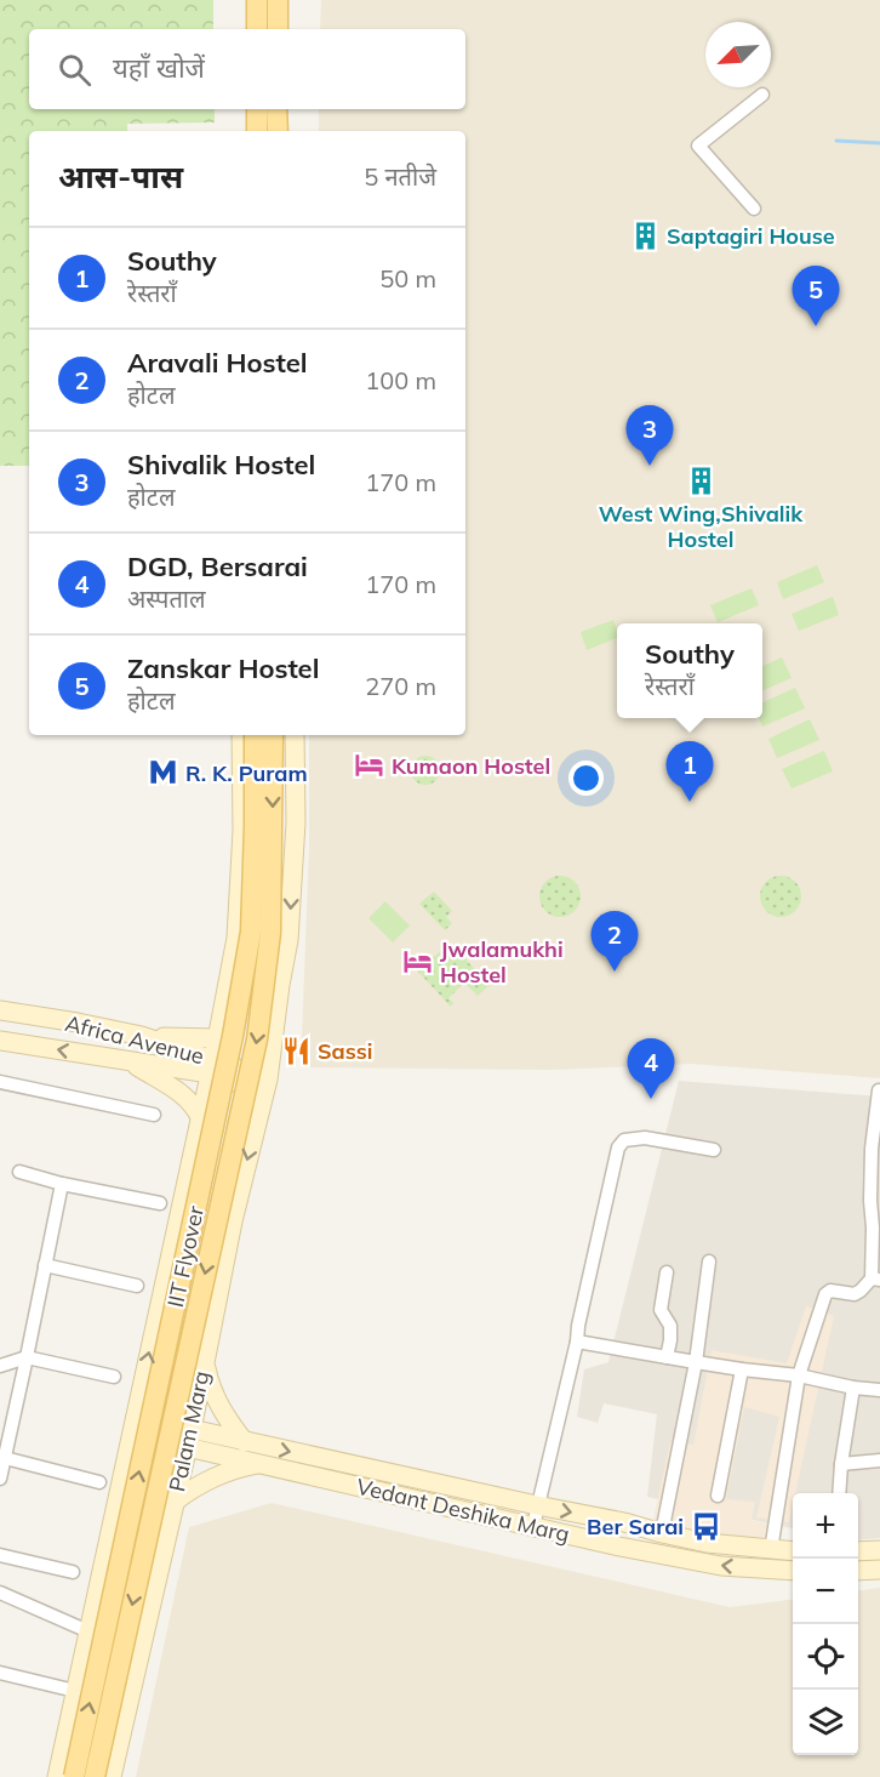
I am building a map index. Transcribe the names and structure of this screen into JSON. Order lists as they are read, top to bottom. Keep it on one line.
{"streets":{"main road":["Africa Avenue","IIT Flyover","Palam Marg","Vedant Deshika Marg"]},"crossings":[["Africa Avenue","IIT Flyover"],["Africa Avenue","Palam Marg"],["Palam Marg","Vedant Deshika Marg"]],"places":{"building":["Saptagiri House","West Wing,Shivalik Hostel"],"hotel":["Kumaon Hostel","Jwalamukhi Hostel"],"metro station":["R. K. Puram"],"restaurant":["Sassi"],"bus stop":["Ber Sarai"]},"north":"bottom left","page":{"search":"यहाँ खोजें","heading":["आस-पास","5 नतीजे"],"list":[{"mark":"1","name":"Southy","note":"रेस्तराँ","value":"50 m"},{"mark":"2","name":"Aravali Hostel","note":"होटल","value":"100 m"},{"mark":"3","name":"Shivalik Hostel","note":"होटल","value":"170 m"},{"mark":"4","name":"DGD, Bersarai","note":"अस्पताल","value":"170 m"},{"mark":"5","name":"Zanskar Hostel","note":"होटल","value":"270 m"}],"pins":["5","3","1","2","4"],"popup":["Southy","रेस्तराँ"],"map_buttons":["+","−"]}}
